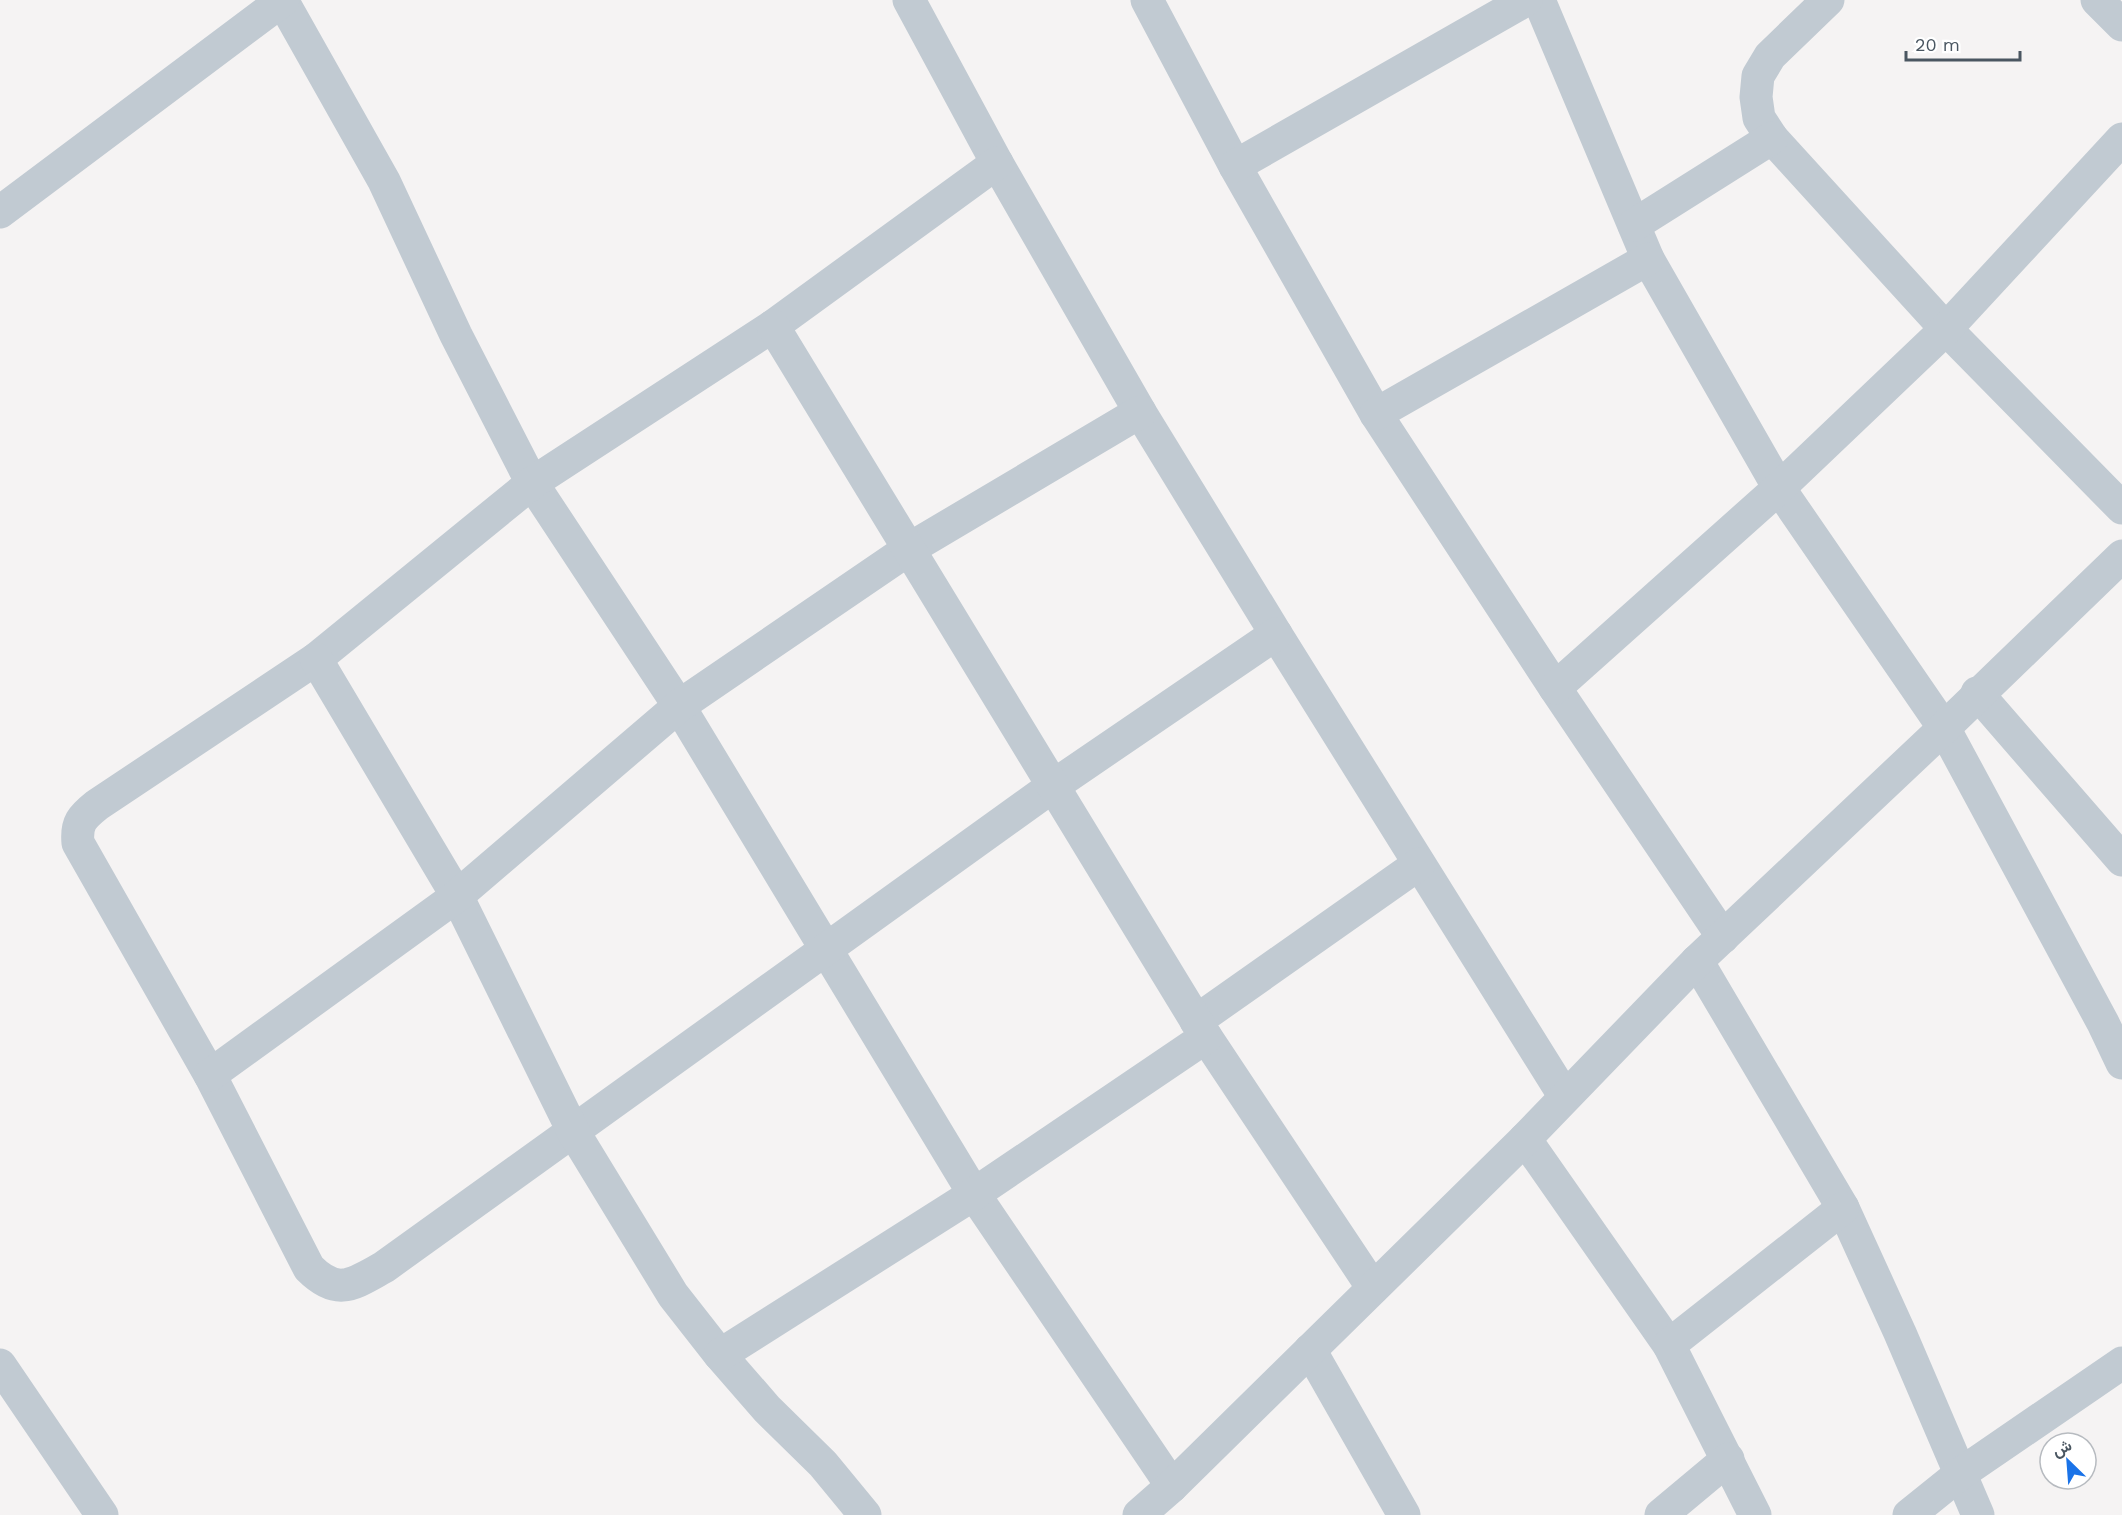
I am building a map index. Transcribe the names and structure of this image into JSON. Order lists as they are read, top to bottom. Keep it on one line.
{"scale_bar":"20 m","north":"top left"}
